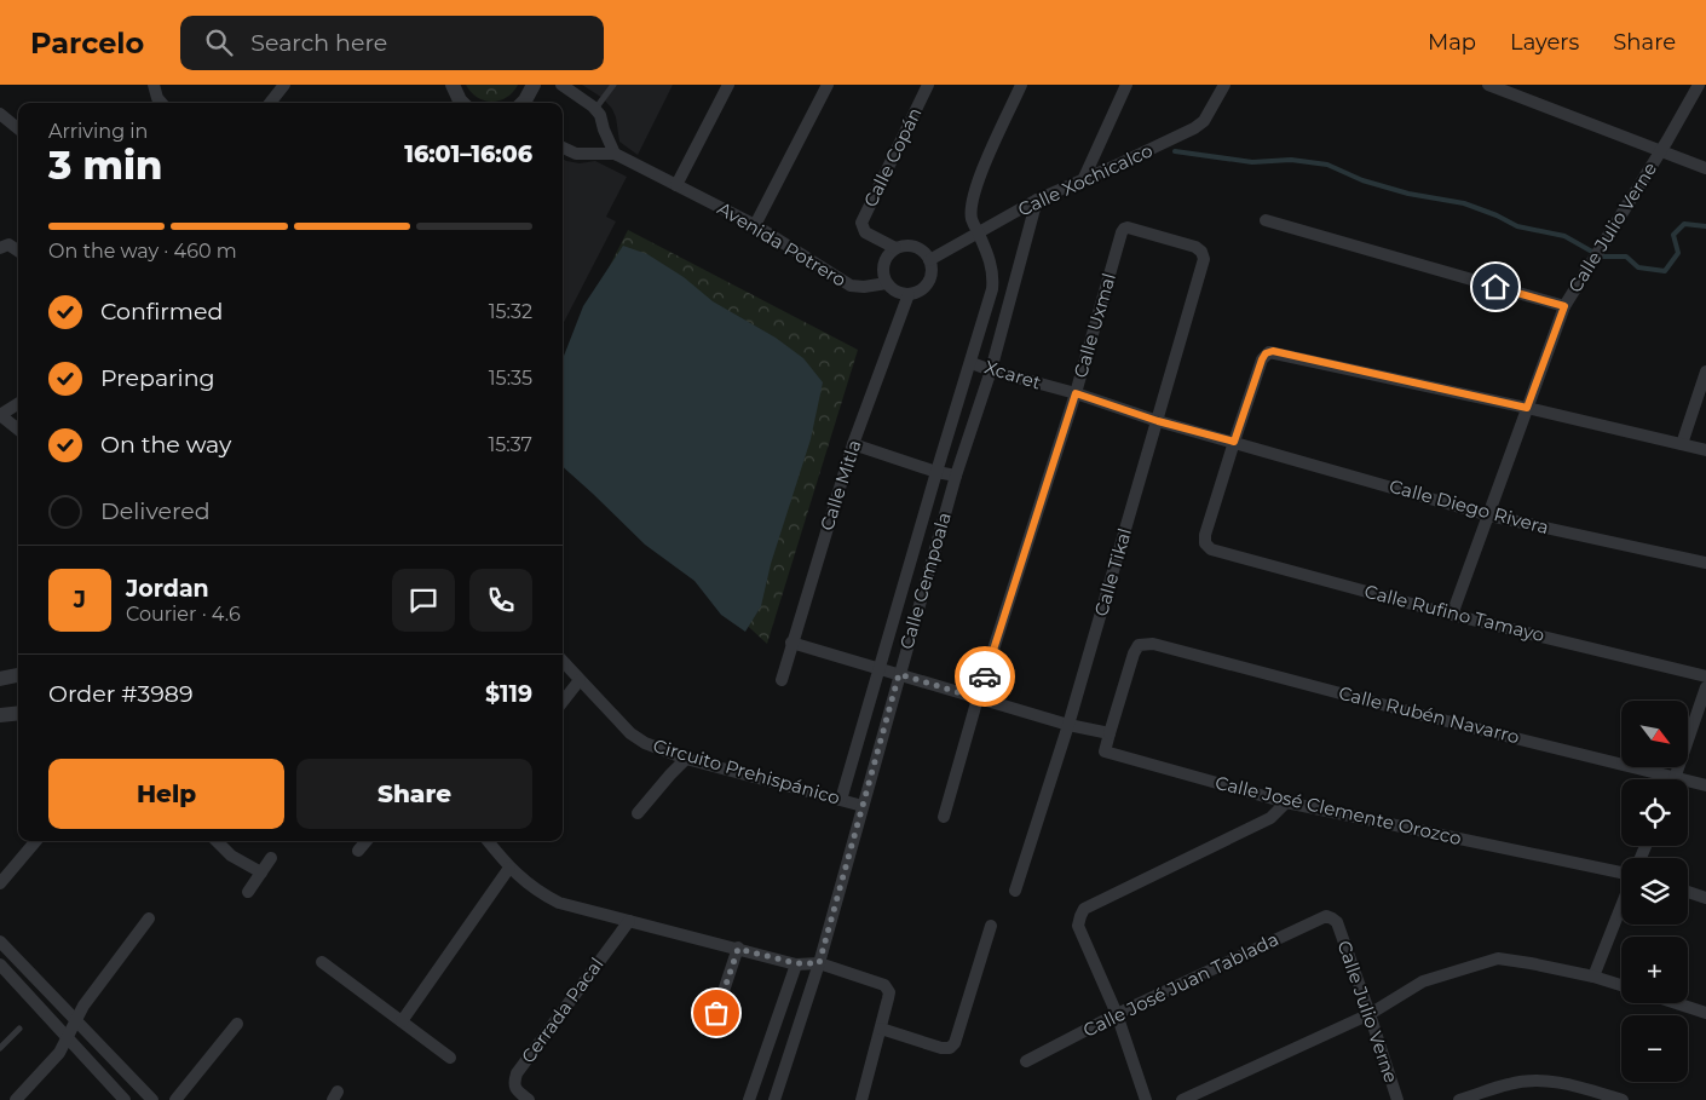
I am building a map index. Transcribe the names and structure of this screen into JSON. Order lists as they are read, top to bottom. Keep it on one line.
{"streets":{"street":["Calle Copán","Calle Xochicalco","Calle Julio Verne","Avenida Potrero","Calle Uxmal","Xcaret","Calle Mitla","Calle Diego Rivera","Calle Tikal","Calle Cempoala","Calle Rufino Tamayo","Calle Rubén Navarro","Circuito Prehispánico","Calle José Clemente Orozco","Calle José Juan Tablada","Cerrada Pacal"]},"crossings":[["Calle Copán","Calle Xochicalco"],["Calle Copán","Avenida Potrero"],["Calle Copán","Calle Mitla"],["Calle Xochicalco","Avenida Potrero"],["Calle Xochicalco","Calle Mitla"],["Calle Xochicalco","Calle Cempoala"],["Calle Julio Verne","Calle Diego Rivera"],["Calle Julio Verne","Calle Rufino Tamayo"],["Calle Julio Verne","Calle José Juan Tablada"],["Avenida Potrero","Calle Mitla"],["Calle Uxmal","Xcaret"],["Calle Uxmal","Calle Tikal"],["Xcaret","Calle Diego Rivera"],["Xcaret","Calle Tikal"],["Xcaret","Calle Cempoala"],["Calle Diego Rivera","Calle Tikal"],["Calle Diego Rivera","Calle Rufino Tamayo"],["Calle Cempoala","Circuito Prehispánico"],["Calle Rubén Navarro","Calle José Clemente Orozco"]],"north":"bottom right","page":{"header":"Parcelo","search":"Search here","nav":["Map","Layers","Share"],"heading":["3 min","Arriving in","16:01–16:06"],"panel":["Jordan","Courier · 4.6","Order #3989","$119"],"bar":"On the way · 460 m","list":[["Confirmed","15:32"],["Preparing","15:35"],["On the way","15:37"],"Delivered"],"round":"J","map_buttons":["+","−"],"buttons":["Help","Share"]}}
